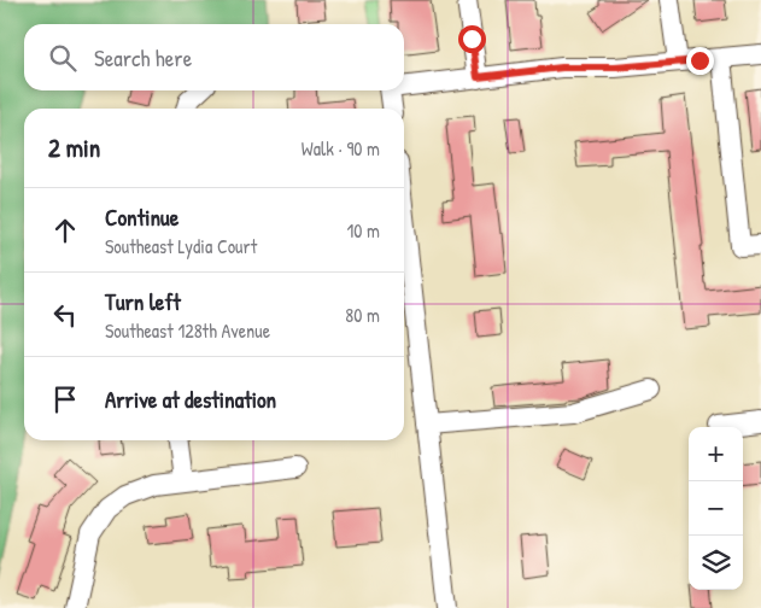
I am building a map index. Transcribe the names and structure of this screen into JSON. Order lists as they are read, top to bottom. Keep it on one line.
{"page":{"search":"Search here","heading":["2 min","Walk · 90 m"],"list":[["Continue","Southeast Lydia Court","10 m"],["Turn left","Southeast 128th Avenue","80 m"],"Arrive at destination"],"map_buttons":["+","−"]}}
